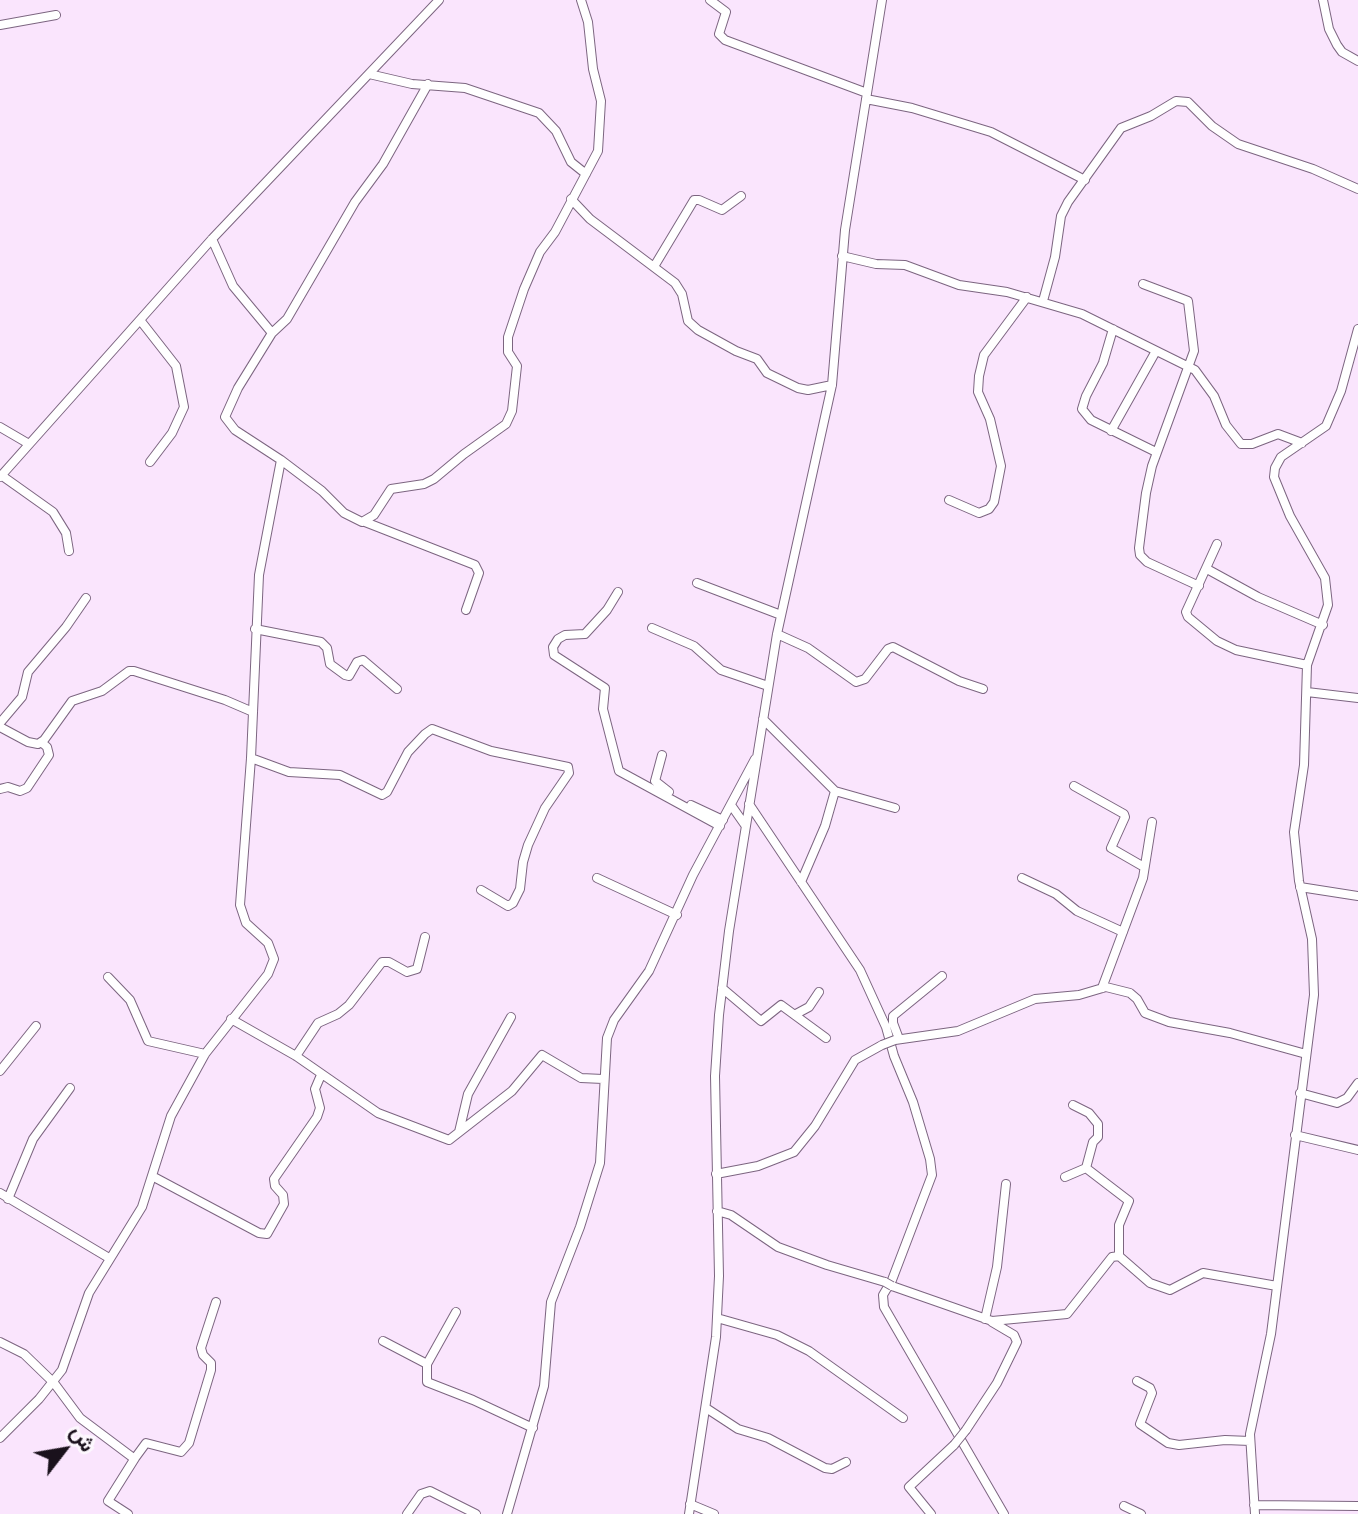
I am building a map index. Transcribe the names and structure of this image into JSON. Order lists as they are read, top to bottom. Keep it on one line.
{"north":"top right"}
